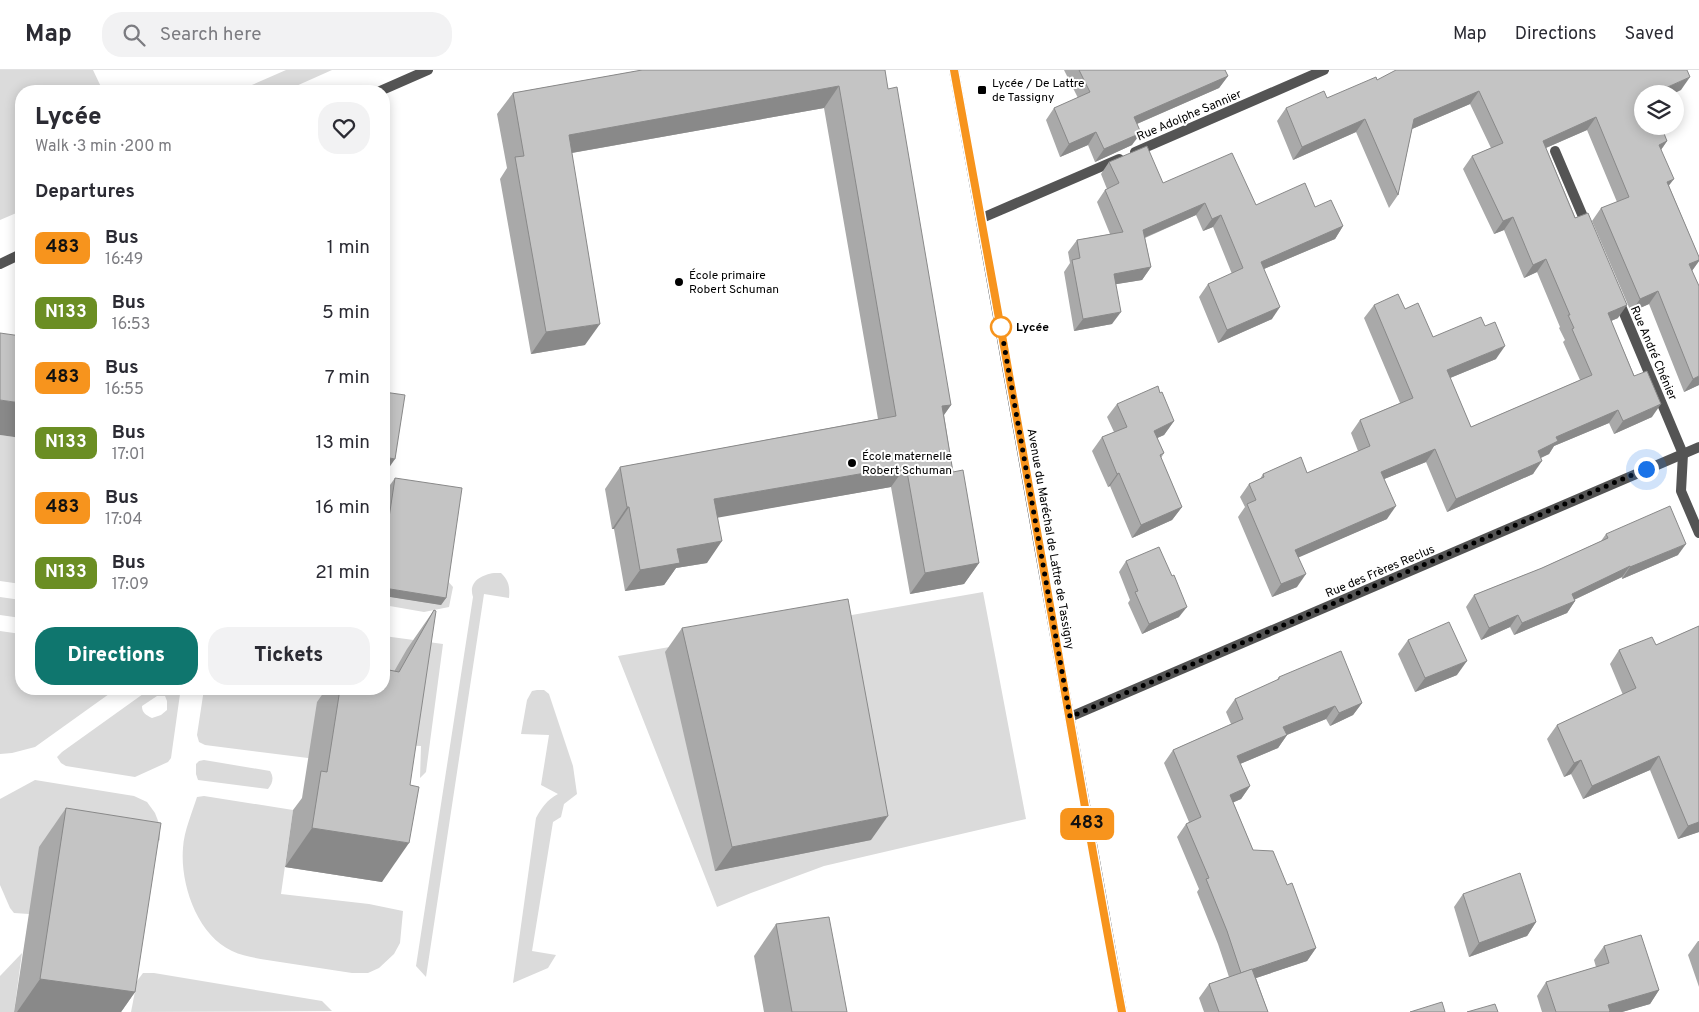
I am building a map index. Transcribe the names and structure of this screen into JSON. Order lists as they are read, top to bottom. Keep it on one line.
{"streets":{"street":["Rue Adolphe Sannier","Rue André Chénier","Avenue du Maréchal de Lattre de Tassigny","Rue des Frères Reclus"]},"crossings":[["Rue Adolphe Sannier","Avenue du Maréchal de Lattre de Tassigny"],["Rue André Chénier","Rue des Frères Reclus"],["Avenue du Maréchal de Lattre de Tassigny","Rue des Frères Reclus"]],"places":{"transit":["Lycée / De Lattre de Tassigny"],"other":["École primaire Robert Schuman","Lycée","École maternelle Robert Schuman"]},"lines":["bus line 483"],"page":{"header":"Map","search":"Search here","nav":["Map","Directions","Saved"],"on_map":"483","heading":[["Lycée","Walk · 3 min · 200 m"],"Departures"],"list":[{"mark":"483","name":"Bus","note":"16:49","value":"1 min"},{"mark":"N133","name":"Bus","note":"16:53","value":"5 min"},{"mark":"483","name":"Bus","note":"16:55","value":"7 min"},{"mark":"N133","name":"Bus","note":"17:01","value":"13 min"},{"mark":"483","name":"Bus","note":"17:04","value":"16 min"},{"mark":"N133","name":"Bus","note":"17:09","value":"21 min"}],"buttons":["Directions","Tickets"]}}
